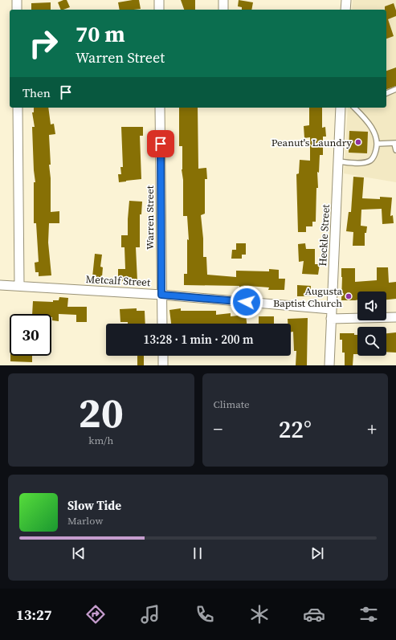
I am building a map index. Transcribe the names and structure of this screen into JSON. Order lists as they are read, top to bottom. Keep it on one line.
{"streets":{"street":["Warren Street","Heckle Street","Metcalf Street"]},"crossings":[["Warren Street","Metcalf Street"],["Heckle Street","Metcalf Street"]],"places":["Peanut's Laundry","Augusta Baptist Church"],"page":{"turn":["70 m","Warren Street"],"then":"Then","limit":"30","trip":"13:28 · 1 min · 200 m","tile":[["20","km/h"],"Climate"],"heat":["−","22°","+"],"song":["Slow Tide","Marlow"],"tabs":"13:27"}}
